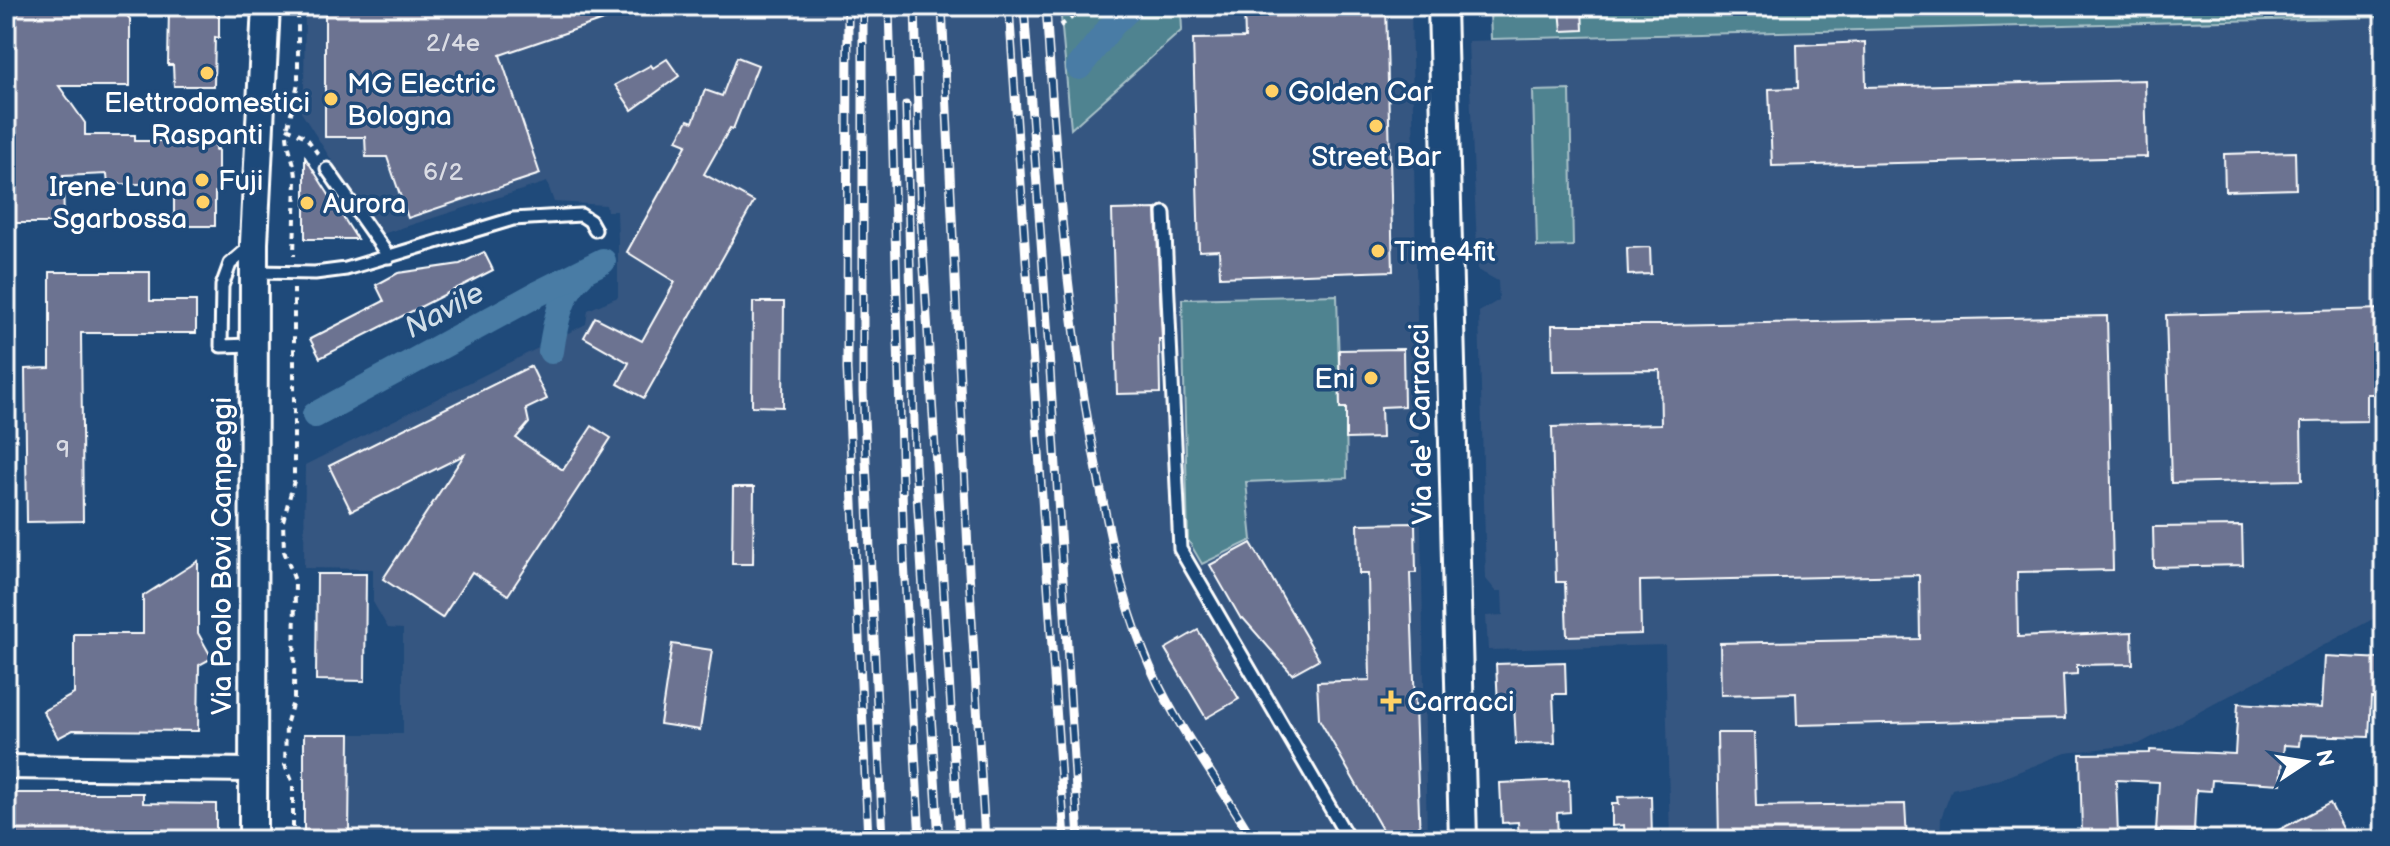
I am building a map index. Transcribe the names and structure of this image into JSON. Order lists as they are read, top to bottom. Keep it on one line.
{"streets":{"street":["Via de' Carracci","Via Paolo Bovi Campeggi"]},"water":["Navile"],"places":{"other":["Elettrodomestici Raspanti","Golden Car","MG Electric Bologna","Street Bar","Fuji","Irene Luna Sgarbossa","Aurora","Time4fit","Eni"],"health":["Carracci"]},"house_numbers":["2/4e","6/2","9"],"north":"right"}
